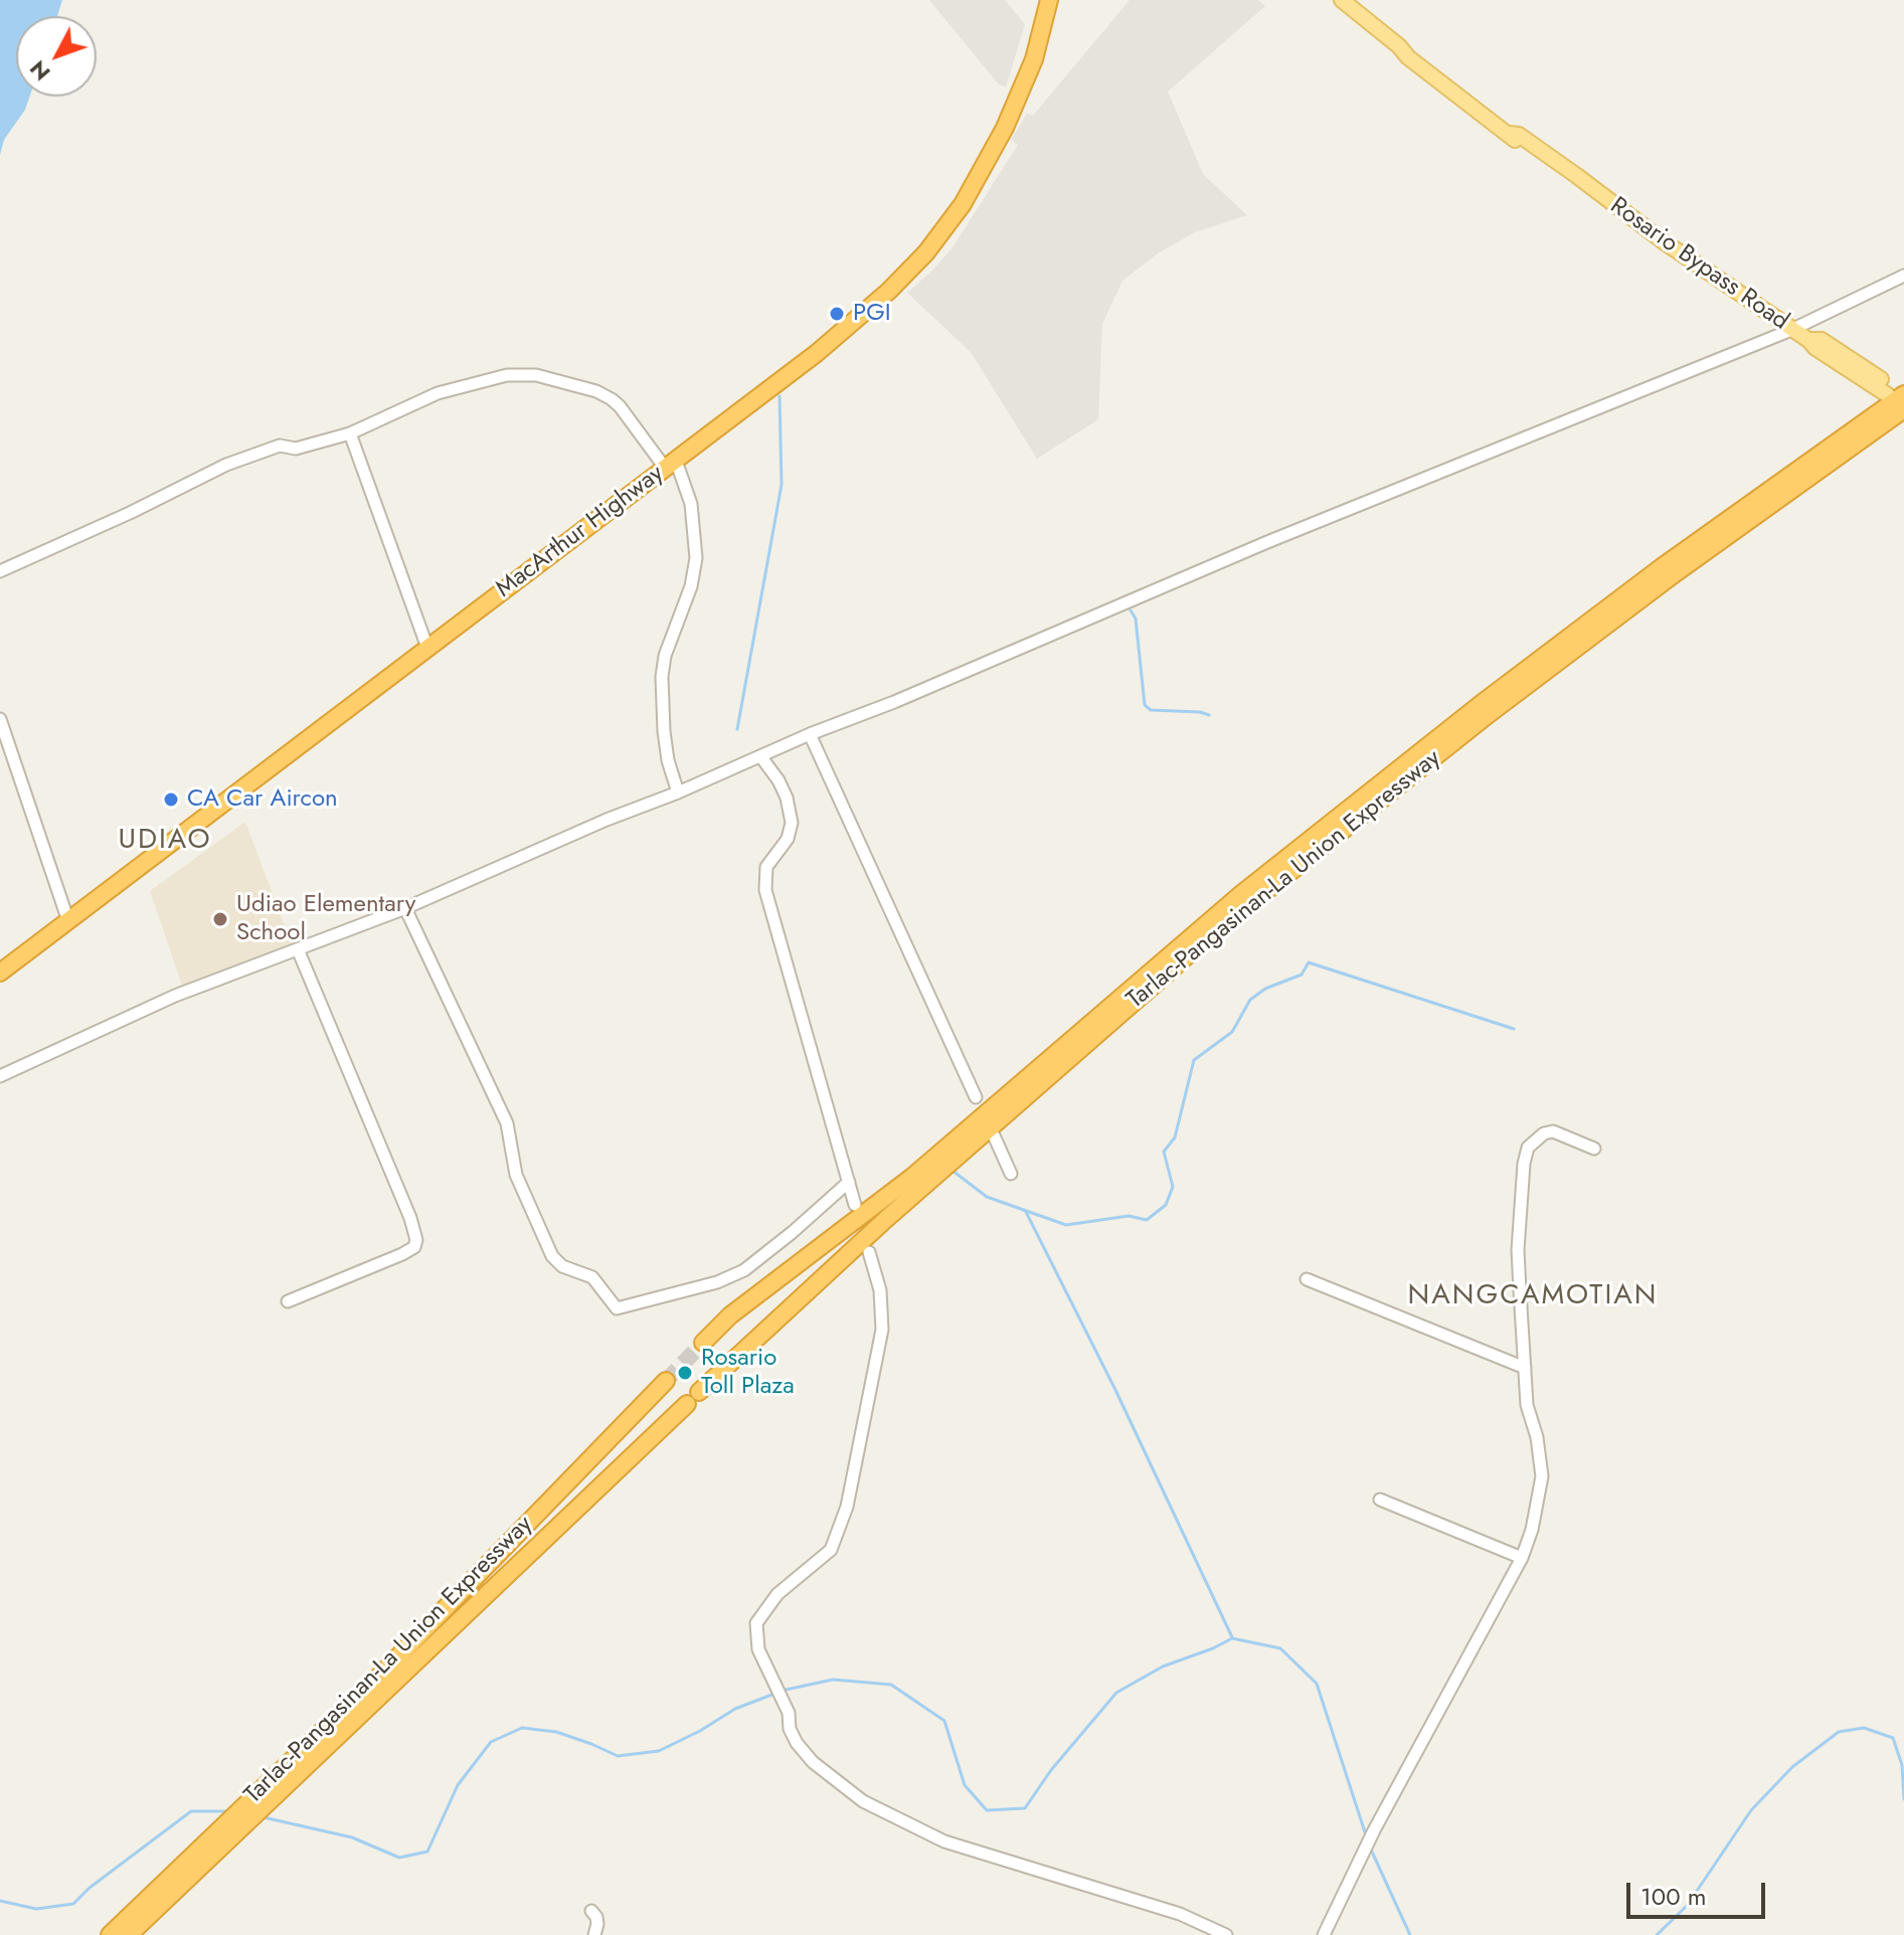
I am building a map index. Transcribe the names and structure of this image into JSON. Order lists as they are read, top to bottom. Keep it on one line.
{"streets":{"highway":["MacArthur Highway","Tarlac-Pangasinan-La Union Expressway"],"main road":["Rosario Bypass Road"]},"crossings":[["Rosario Bypass Road","Tarlac-Pangasinan-La Union Expressway"]],"districts":["UDIAO","NANGCAMOTIAN"],"places":["PGI","CA Car Aircon","Udiao Elementary School","Rosario Toll Plaza"],"scale_bar":"100 m","north":"bottom left"}
